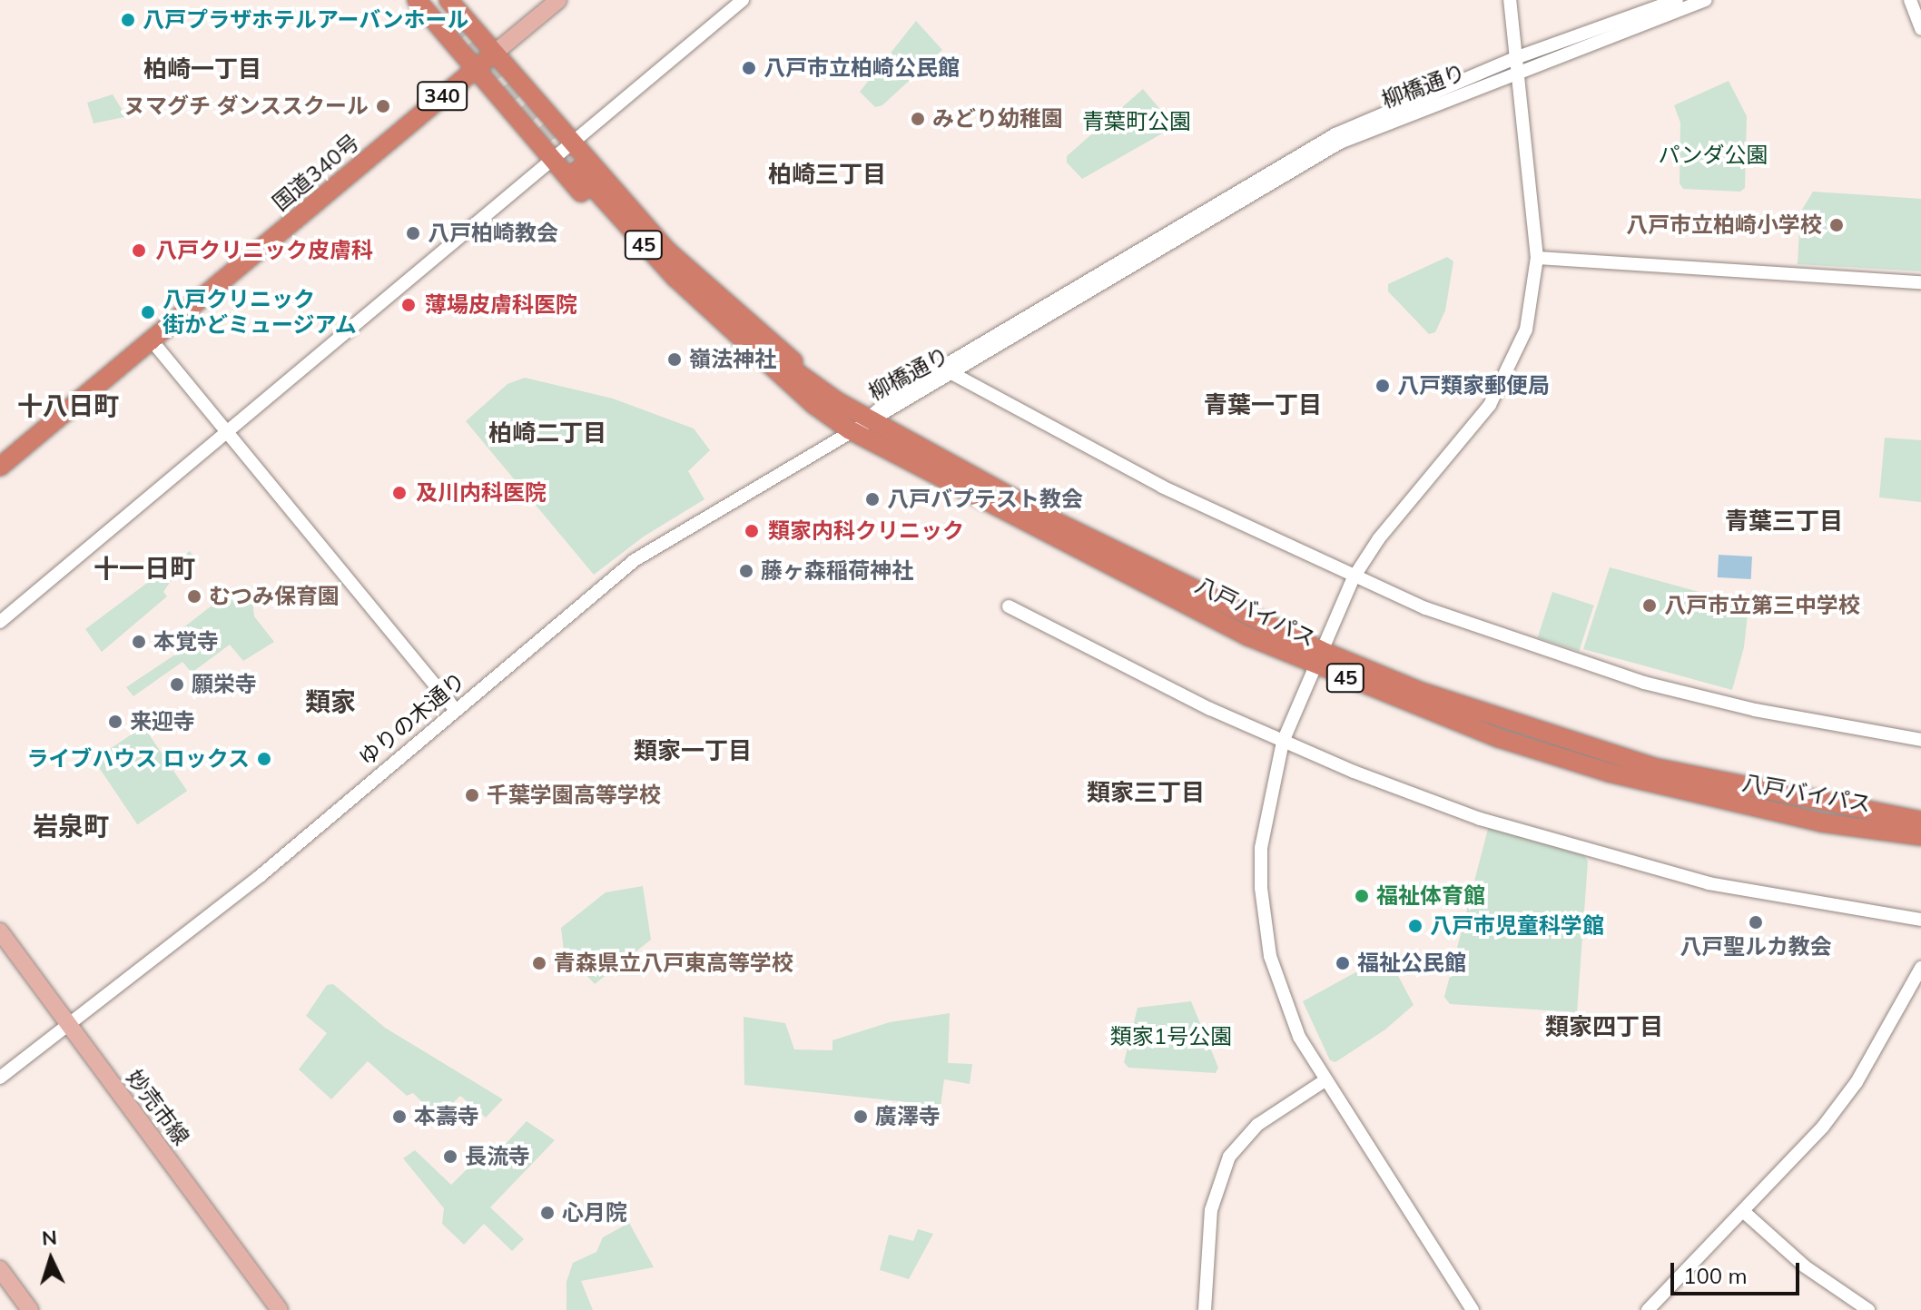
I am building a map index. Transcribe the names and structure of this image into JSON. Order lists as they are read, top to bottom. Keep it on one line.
{"streets":{"highway":["340","国道340号","45","八戸バイパス"],"main road":["妙売市線"],"street":["柳橋通り","ゆりの木通り"]},"crossings":[["柳橋通り","八戸バイパス"],["柳橋通り","ゆりの木通り"],["八戸バイパス","ゆりの木通り"],["ゆりの木通り","妙売市線"]],"districts":["柏崎一丁目","柏崎三丁目","青葉一丁目","十八日町","柏崎二丁目","青葉三丁目","十一日町","類家","類家一丁目","類家三丁目","岩泉町","類家四丁目"],"parks":["青葉町公園","パンダ公園","類家1号公園"],"places":["八戸プラザホテルアーバンホール","八戸市立柏崎公民館","ヌマグチ ダンススクール","みどり幼稚園","八戸市立柏崎小学校","八戸柏崎教会","八戸クリニック皮膚科","薄場皮膚科医院","八戸クリニック 街かどミュージアム","嶺法神社","八戸類家郵便局","及川内科医院","八戸バプテスト教会","類家内科クリニック","藤ヶ森稲荷神社","むつみ保育園","八戸市立第三中学校","本覚寺","願栄寺","来迎寺","ライブハウス ロックス","千葉学園高等学校","福祉体育館","八戸聖ルカ教会","八戸市児童科学館","青森県立八戸東高等学校","福祉公民館","本壽寺","廣澤寺","長流寺","心月院"],"scale_bar":"100 m","north":"top"}
